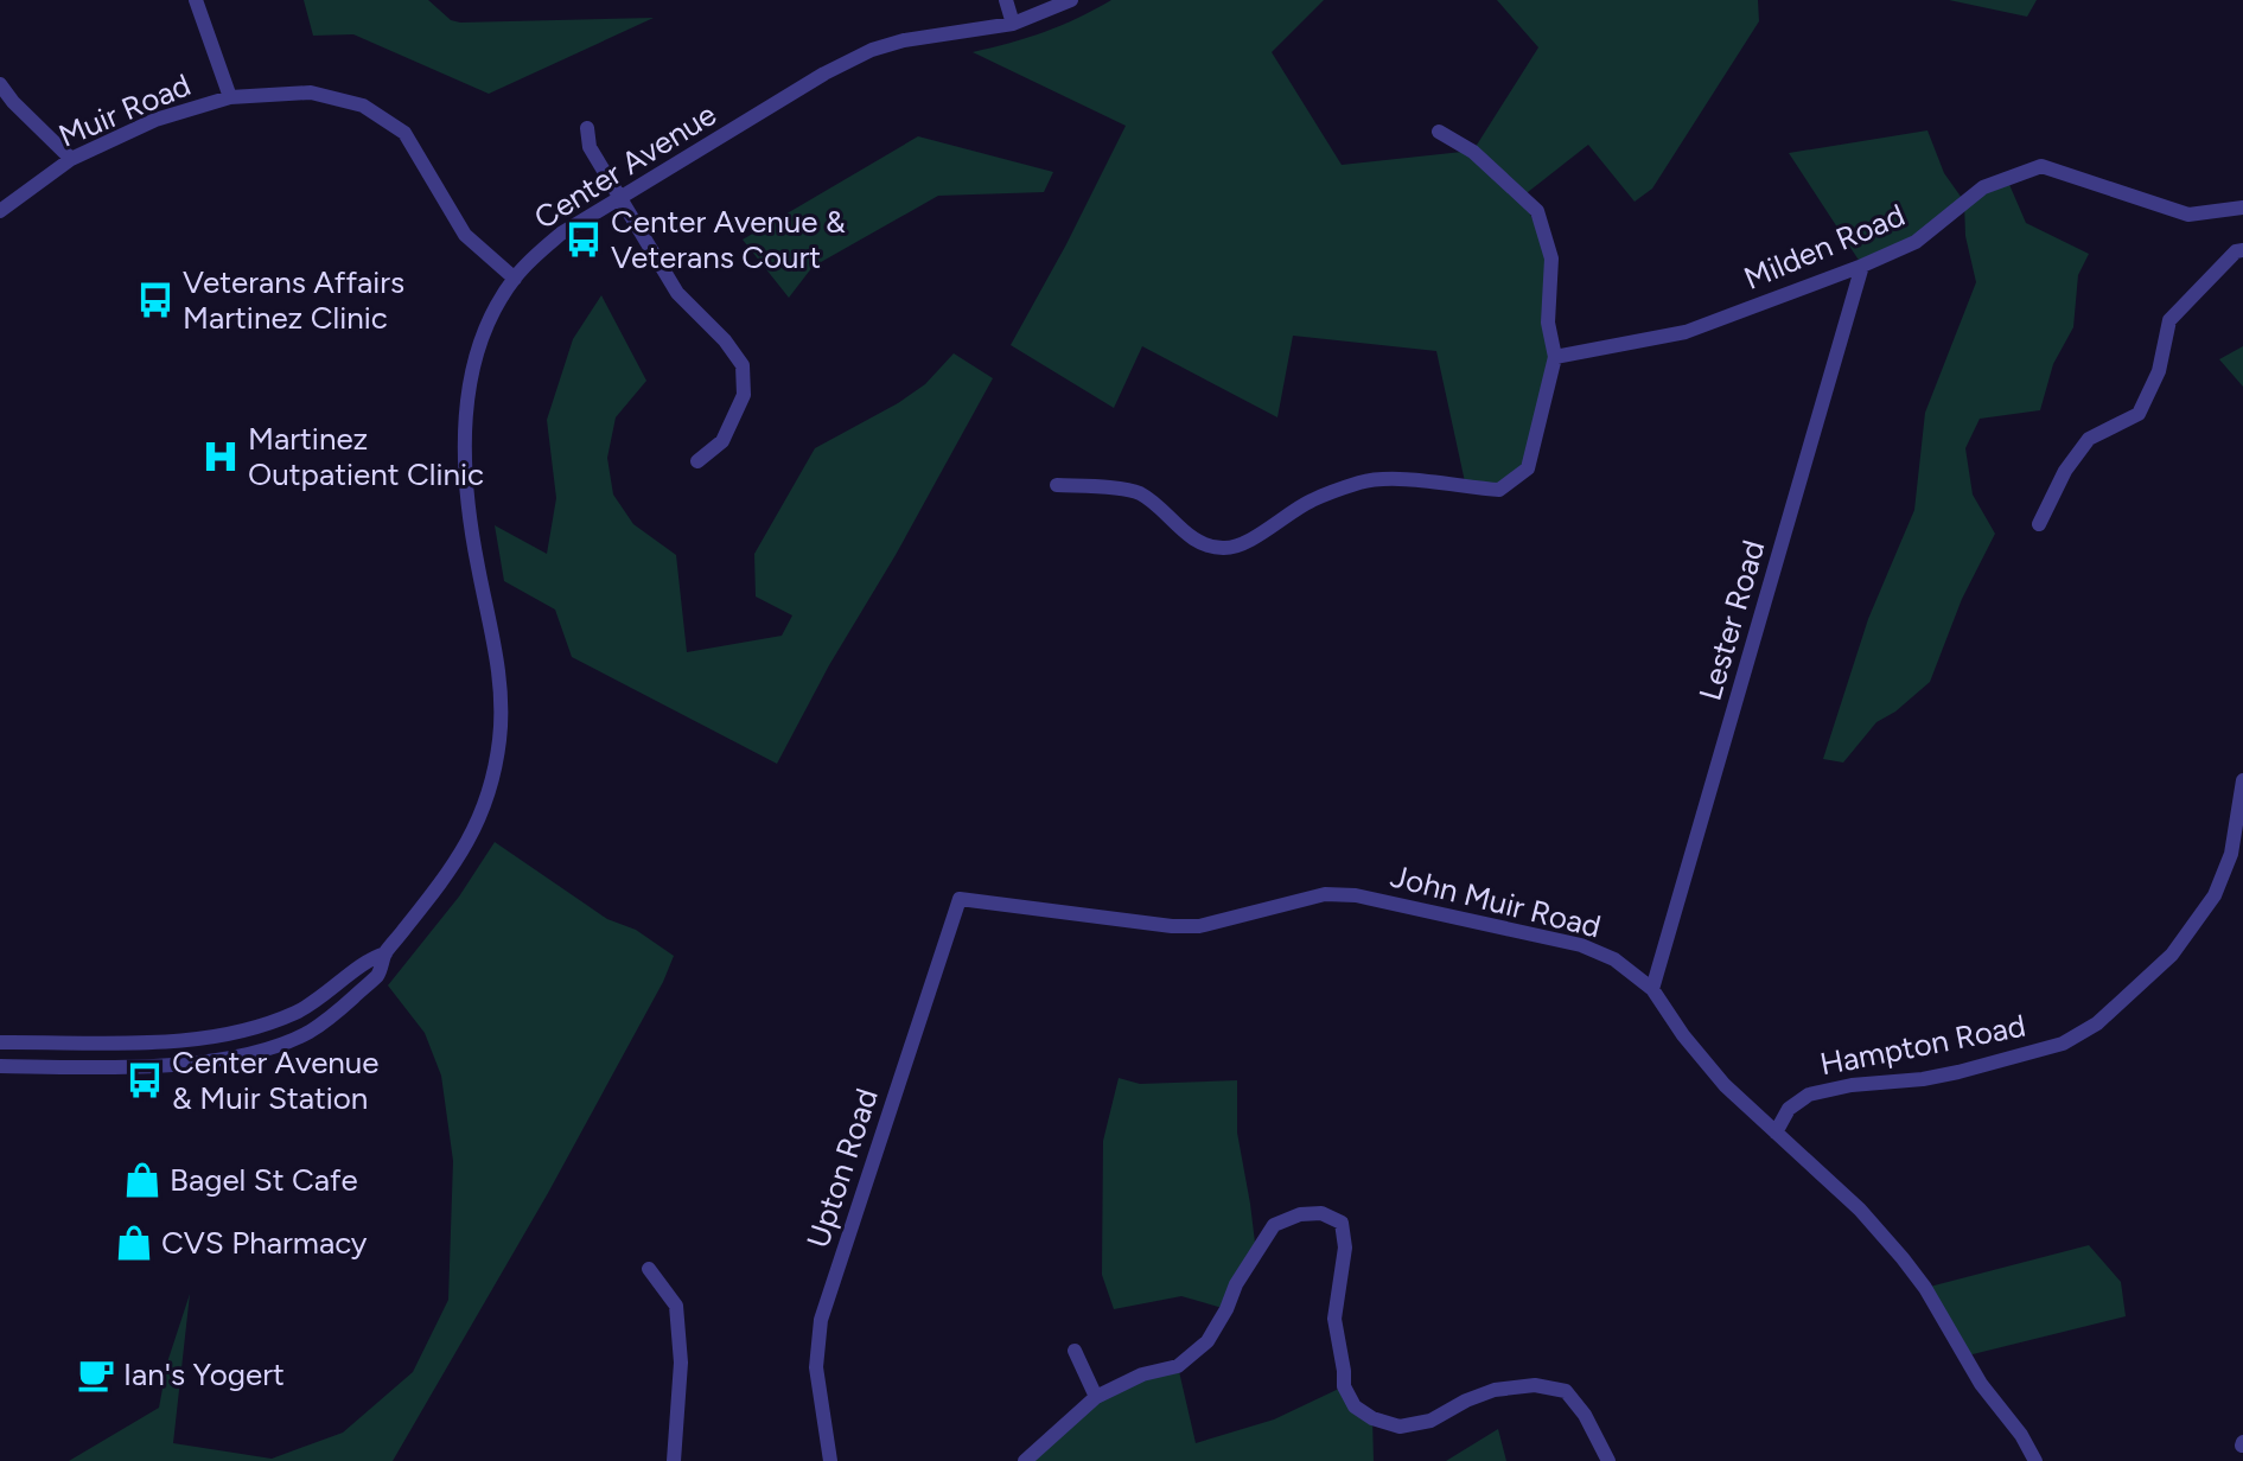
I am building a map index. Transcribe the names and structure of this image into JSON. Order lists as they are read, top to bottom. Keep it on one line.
{"streets":{"street":["Muir Road","Center Avenue","Milden Road","Lester Road","John Muir Road","Hampton Road","Upton Road"]},"crossings":[["Milden Road","Lester Road"],["Lester Road","John Muir Road"],["John Muir Road","Hampton Road"],["John Muir Road","Upton Road"]],"places":{"bus stop":["Center Avenue & Veterans Court","Veterans Affairs Martinez Clinic","Center Avenue & Muir Station"],"hospital":["Martinez Outpatient Clinic"],"shop":["Bagel St Cafe","CVS Pharmacy"],"cafe":["Ian's Yogert"]}}
